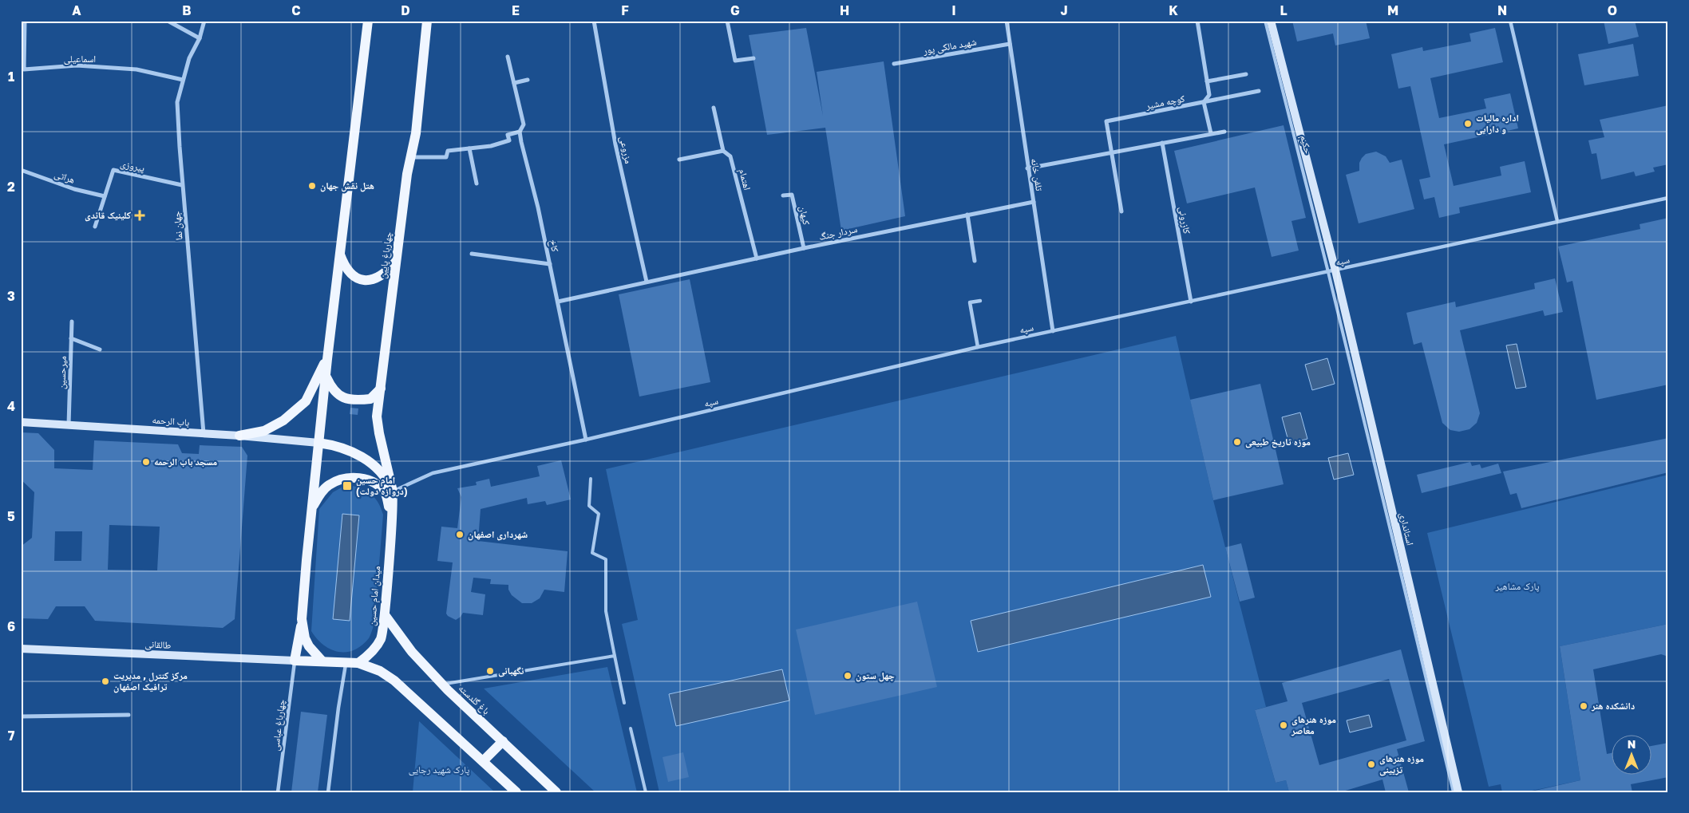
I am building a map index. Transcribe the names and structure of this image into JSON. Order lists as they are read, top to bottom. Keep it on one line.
{"streets":{"main road":["حکیم","چهارباغ پایین","باب الرحمه","استانداری","میدان امام حسین","طالقانی","باغ گلدسته"],"street":["شهید مالکی پور","اسماعیلی","كوچه مشير","مزروعی","پیروزی","تلفن خانه","هراتی","اهتمام","کیهان","کازرونی","جهان نما","سردار جنگ","کاخ","سپه","میرحسین","چهارباغ عباسی"]},"crossings":[["شهید مالکی پور","تلفن خانه"],["اسماعیلی","جهان نما"],["حکیم","سپه"],["حکیم","استانداری"],["مزروعی","سردار جنگ"],["پیروزی","هراتی"],["پیروزی","جهان نما"],["تلفن خانه","سردار جنگ"],["تلفن خانه","سپه"],["اهتمام","سردار جنگ"],["کیهان","سردار جنگ"],["کازرونی","سپه"],["جهان نما","باب الرحمه"],["سردار جنگ","کاخ"],["کاخ","سپه"],["چهارباغ پایین","سپه"],["چهارباغ پایین","میدان امام حسین"],["سپه","استانداری"],["سپه","میدان امام حسین"],["میرحسین","باب الرحمه"],["باب الرحمه","میدان امام حسین"],["میدان امام حسین","باغ گلدسته"],["طالقانی","چهارباغ عباسی"]],"parks":["پارک مشاهیر","پارک شهید رجایی"],"places":{"other":["اداره مالیات و دارایی","هتل نقش جهان","موزه تاریخ طبیعی","مسجد باب الرحمه","شهرداری اصفهان","نگهبانی","چهل ستون","مرکز کنترل , مدیریت ترافیک اصفهان","دانشکده هنر","موزه هنرهای معاصر","موزه هنرهای تزیینی"],"health":["کلینیک قائدی"],"transit":["امام حسین (دروازه دولت)"]},"north":"top","grid":{"columns":["A","B","C","D","E","F","G","H","I","J","K","L","M","N","O"],"rows":["1","2","3","4","5","6","7"]}}
